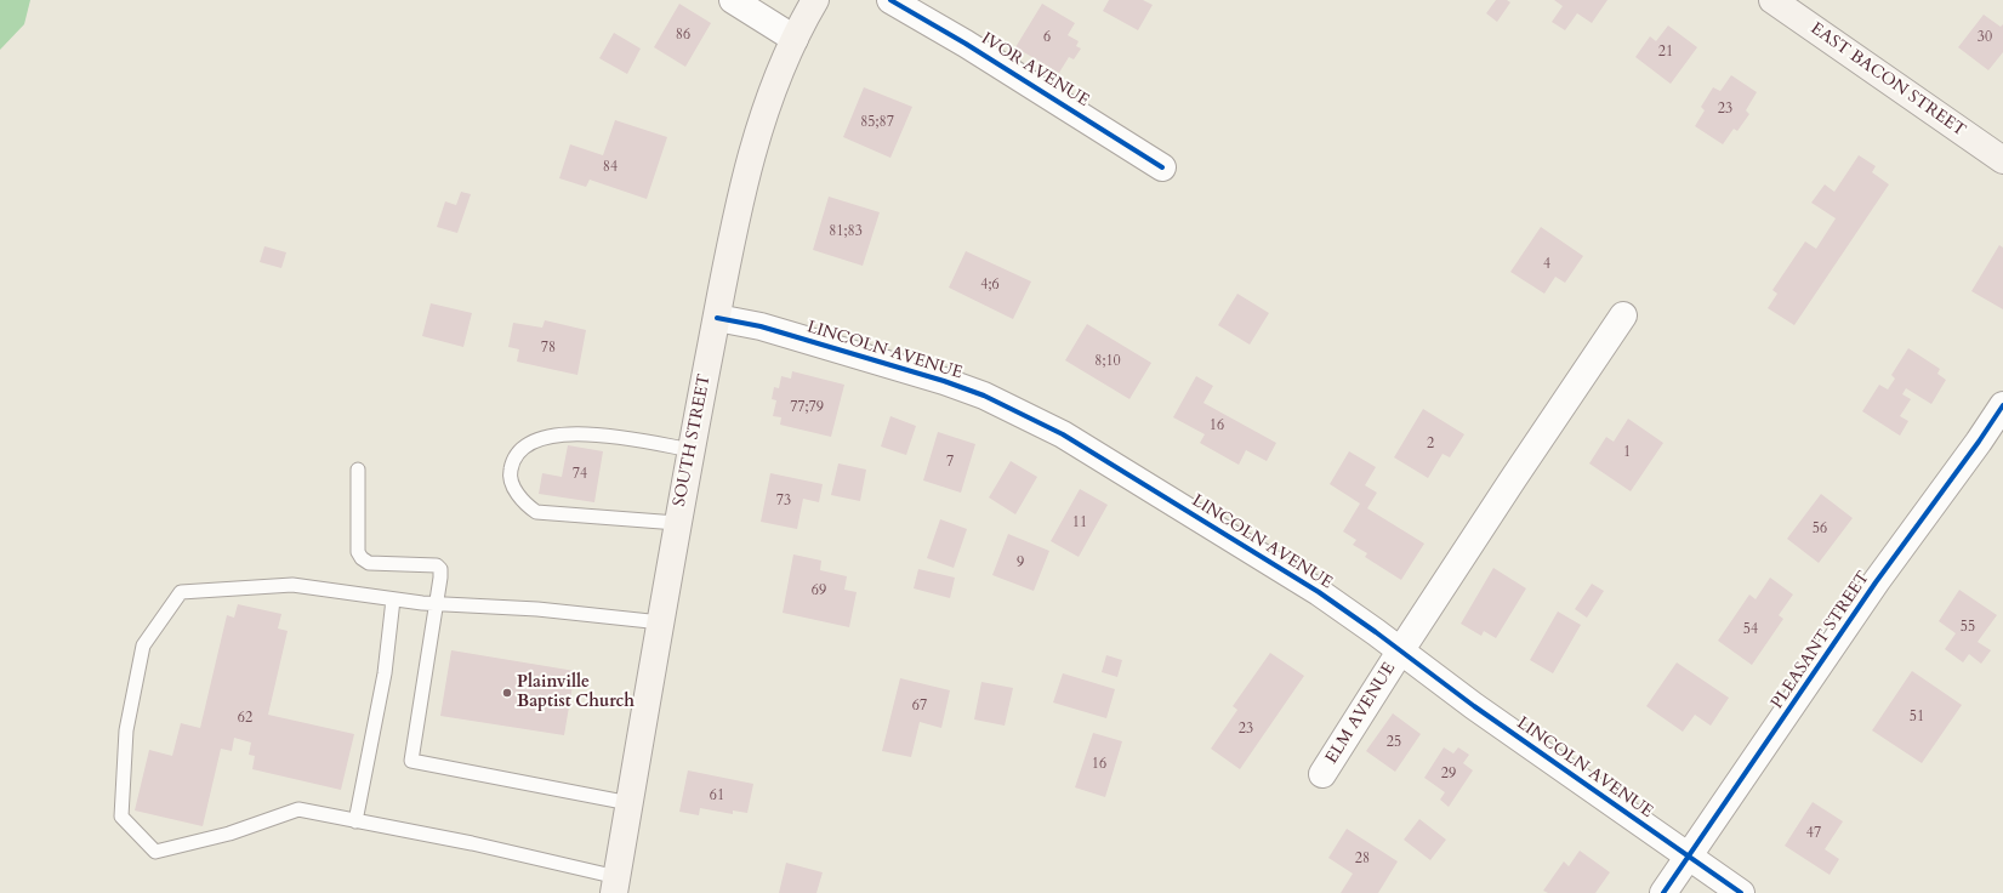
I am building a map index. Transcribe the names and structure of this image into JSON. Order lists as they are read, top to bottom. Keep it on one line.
{"streets":{"main road":["EAST BACON STREET","SOUTH STREET"],"street":["IVOR AVENUE","LINCOLN AVENUE","PLEASANT STREET","ELM AVENUE"]},"crossings":[["LINCOLN AVENUE","SOUTH STREET"],["LINCOLN AVENUE","PLEASANT STREET"],["LINCOLN AVENUE","ELM AVENUE"]],"places":["Plainville Baptist Church"],"house_numbers":["86","6","30","21","23","85;87","84","81;83","4","4;6","78","8;10","77;79","16","2","1","7","74","73","11","56","9","69","55","54","67","51","62","23","25","16","29","61","47","28"]}
